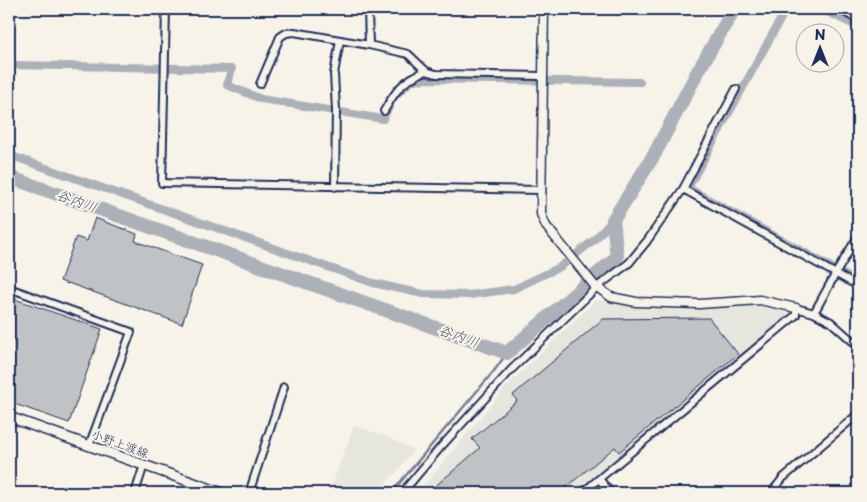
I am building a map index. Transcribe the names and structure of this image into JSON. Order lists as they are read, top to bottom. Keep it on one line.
{"streets":{"main road":["小野上渡線"]},"water":["谷内川"],"north":"top"}
